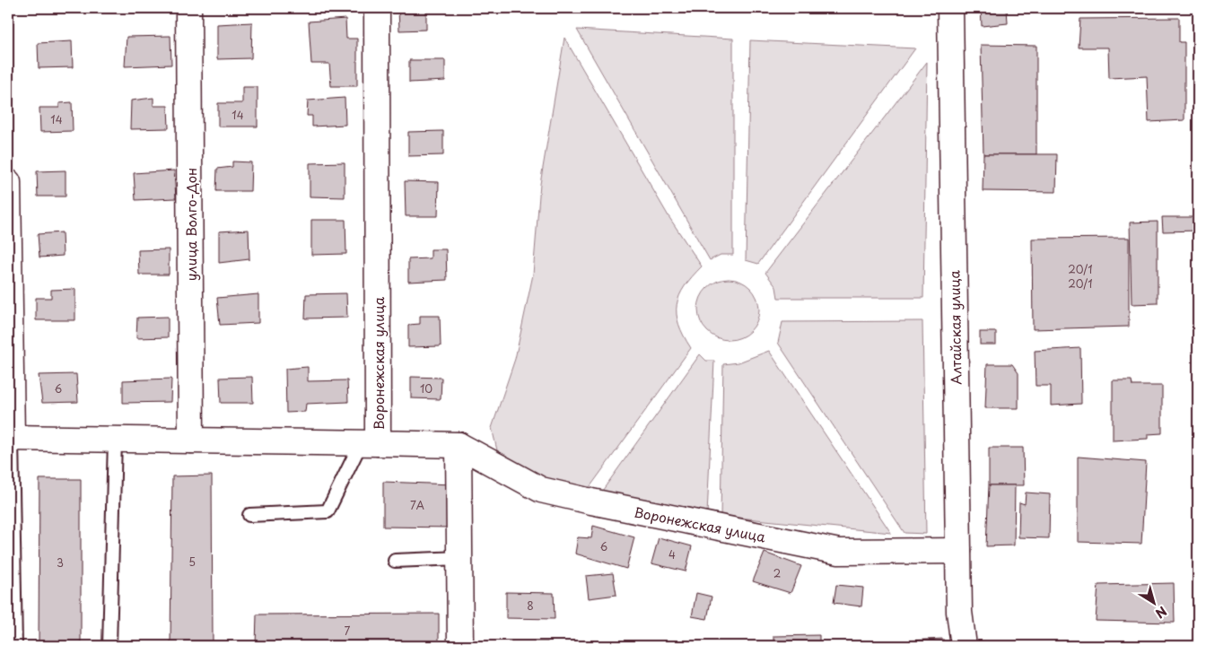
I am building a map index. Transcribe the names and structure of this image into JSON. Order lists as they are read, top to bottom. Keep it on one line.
{"streets":{"street":["улица Волго-Дон","Алтайская улица","Воронежская улица"]},"crossings":[["Алтайская улица","Воронежская улица"]],"house_numbers":["14","14","20/1","20/1","6","10","7А","6","4","5","3","2","8","7"],"north":"bottom right"}
